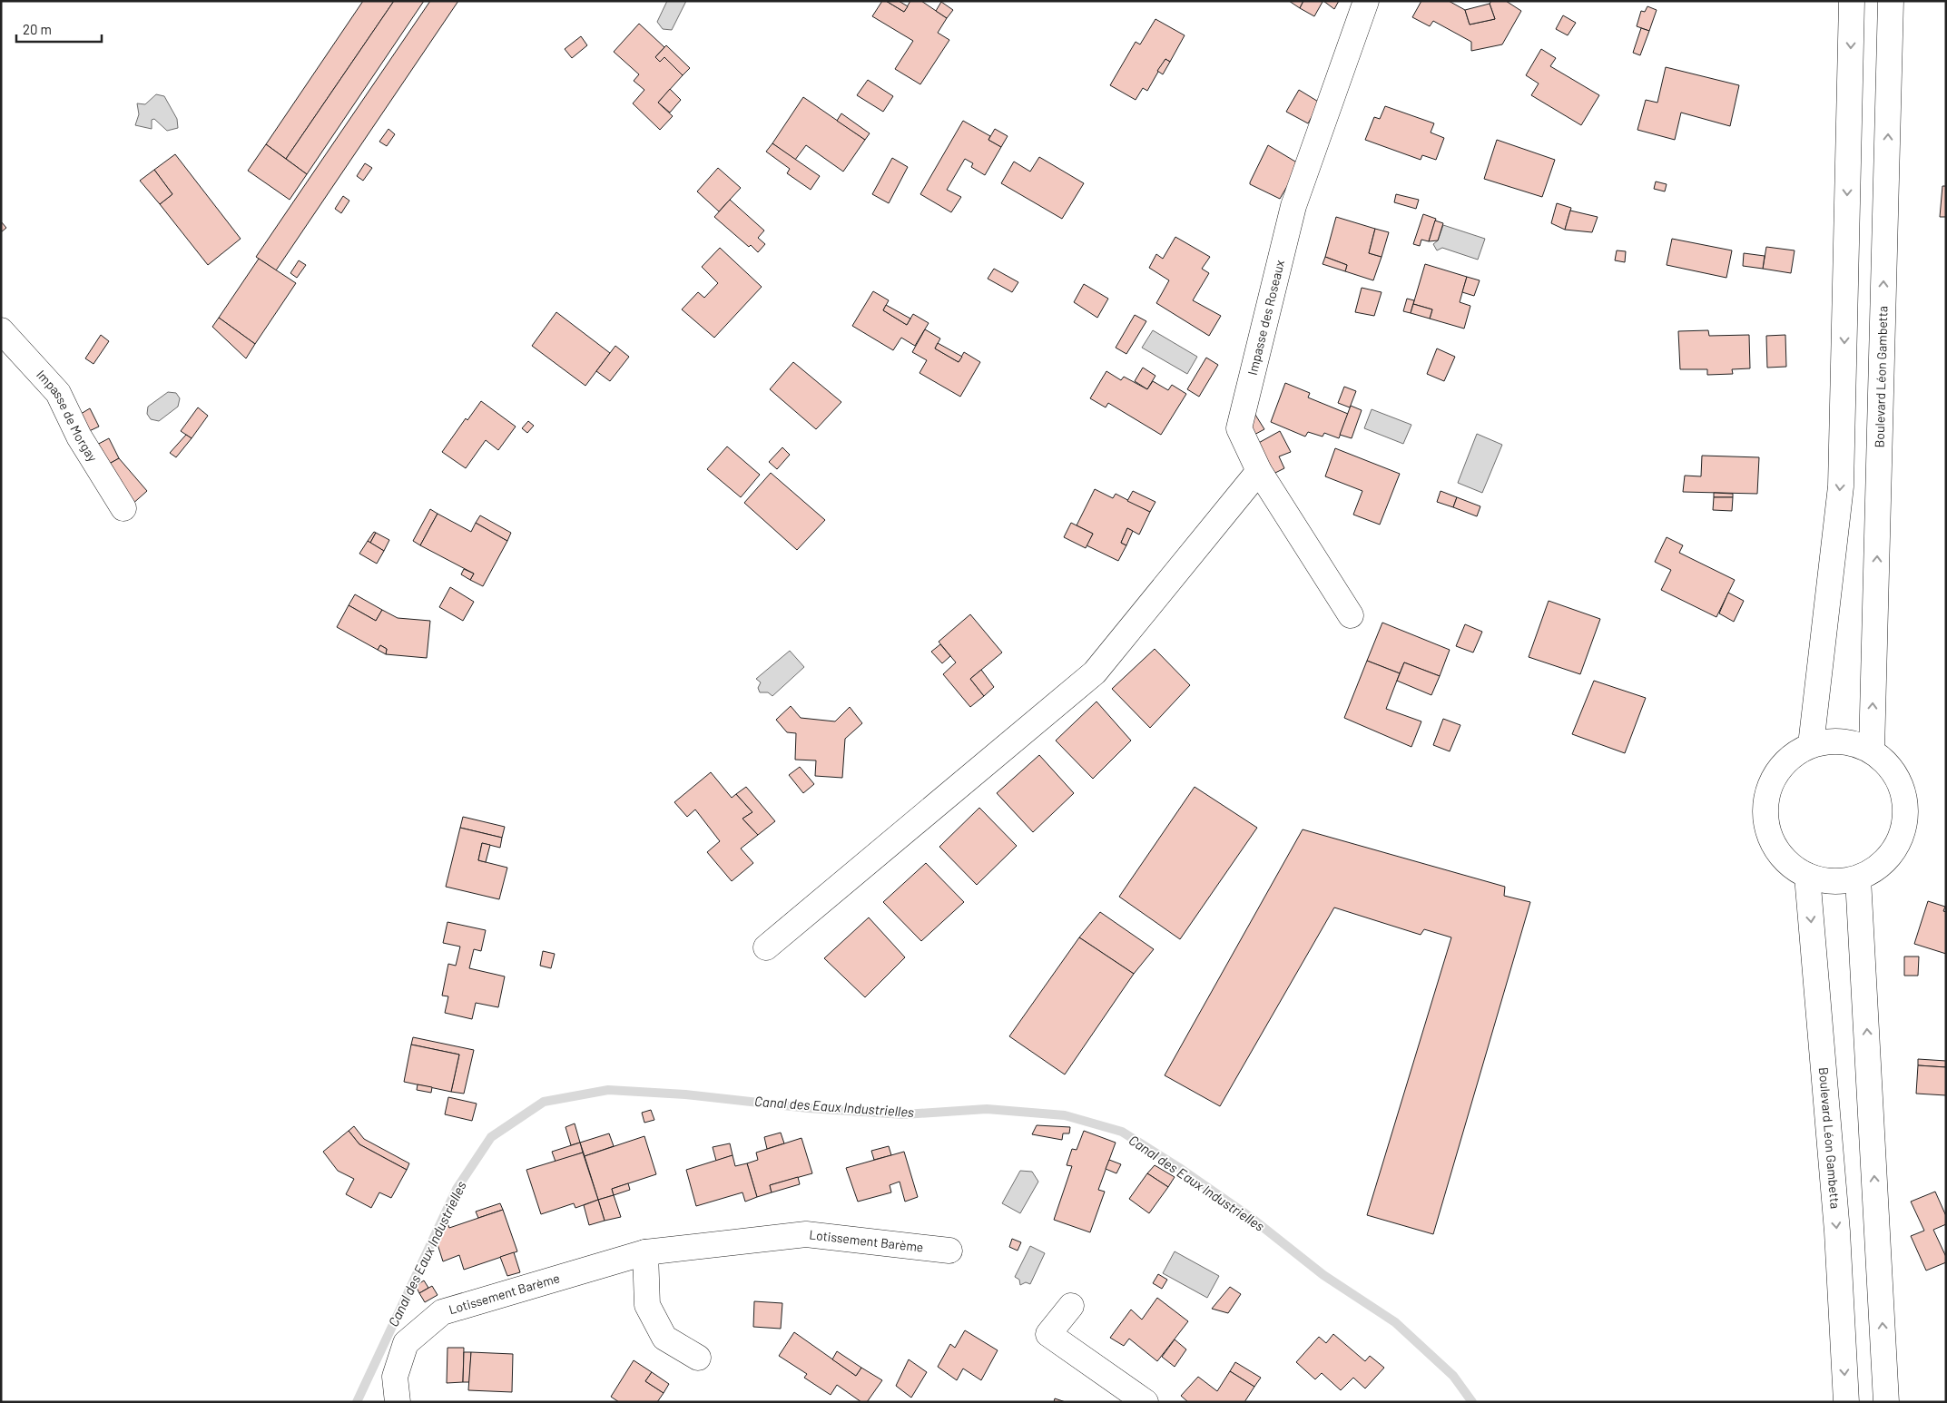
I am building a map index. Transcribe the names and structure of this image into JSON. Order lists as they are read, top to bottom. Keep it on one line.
{"streets":{"main road":["Impasse des Roseaux","Boulevard Léon Gambetta","Impasse de Morgay","Lotissement Barème"]},"water":["Canal des Eaux Industrielles"],"scale_bar":"20 m"}
